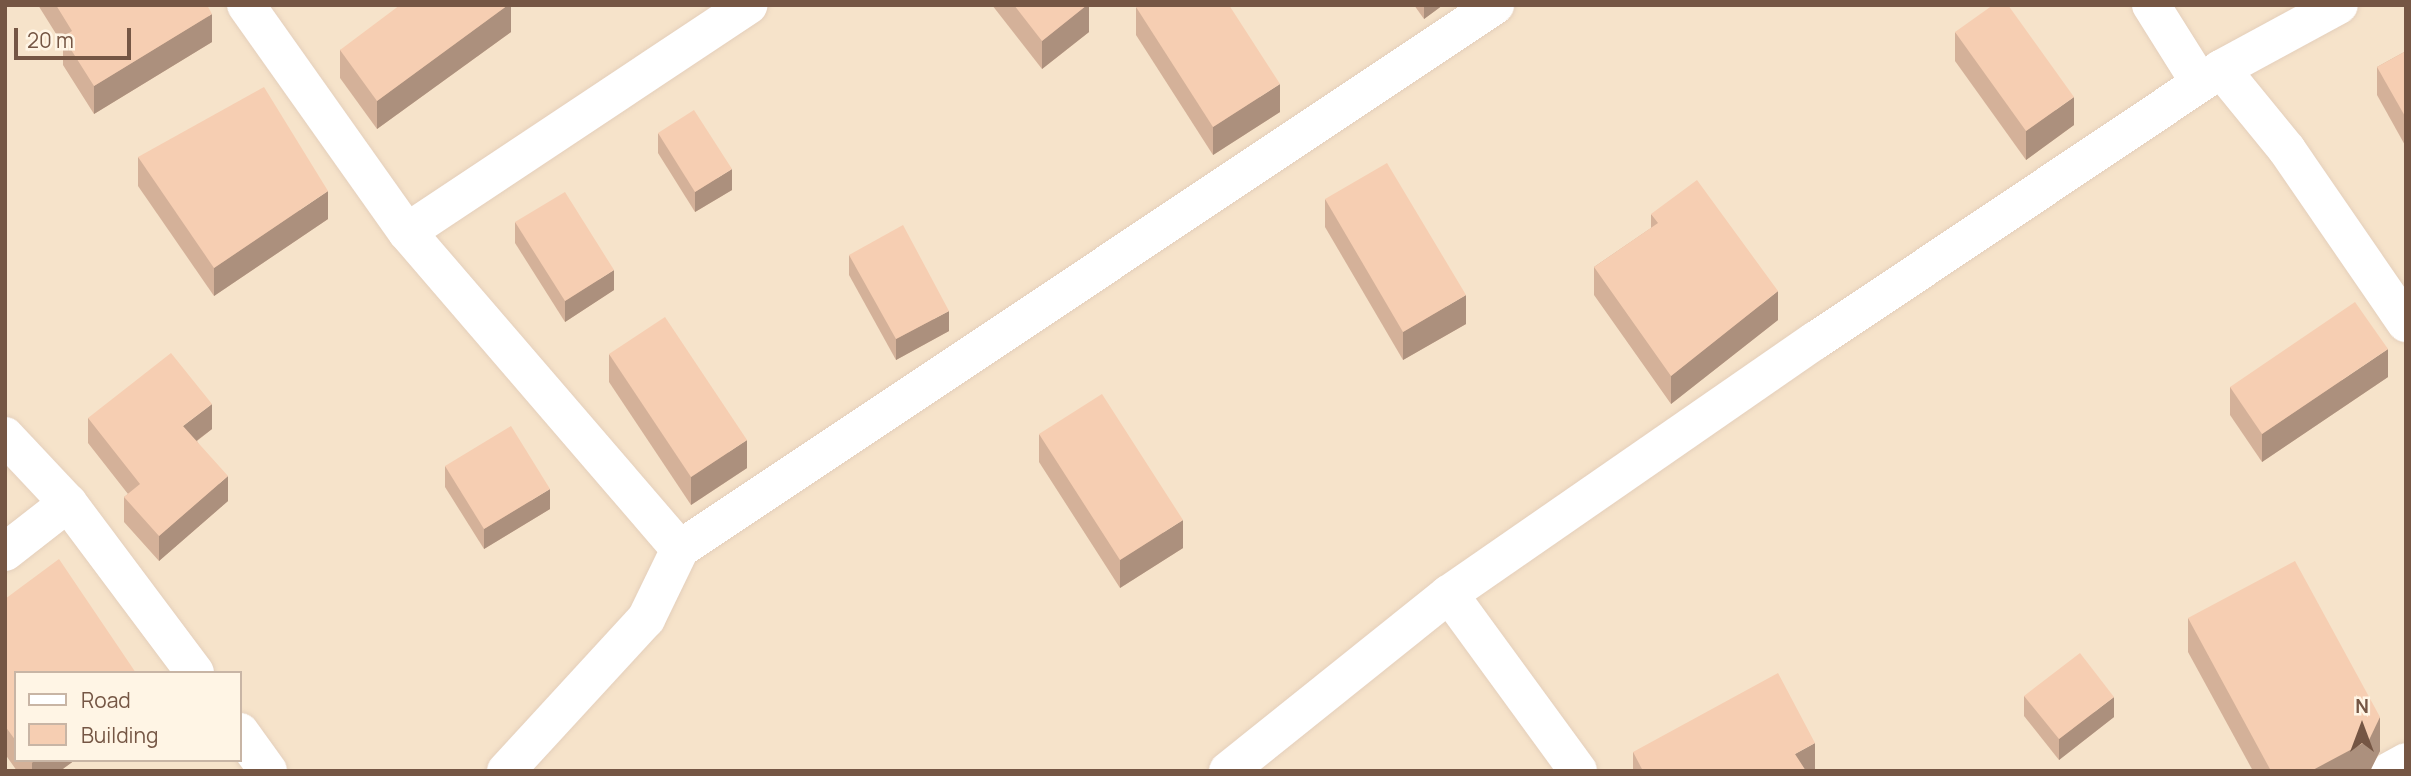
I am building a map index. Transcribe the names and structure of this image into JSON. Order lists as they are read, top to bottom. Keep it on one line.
{"legend":["Road","Building"],"scale_bar":"20 m","north":"top"}
